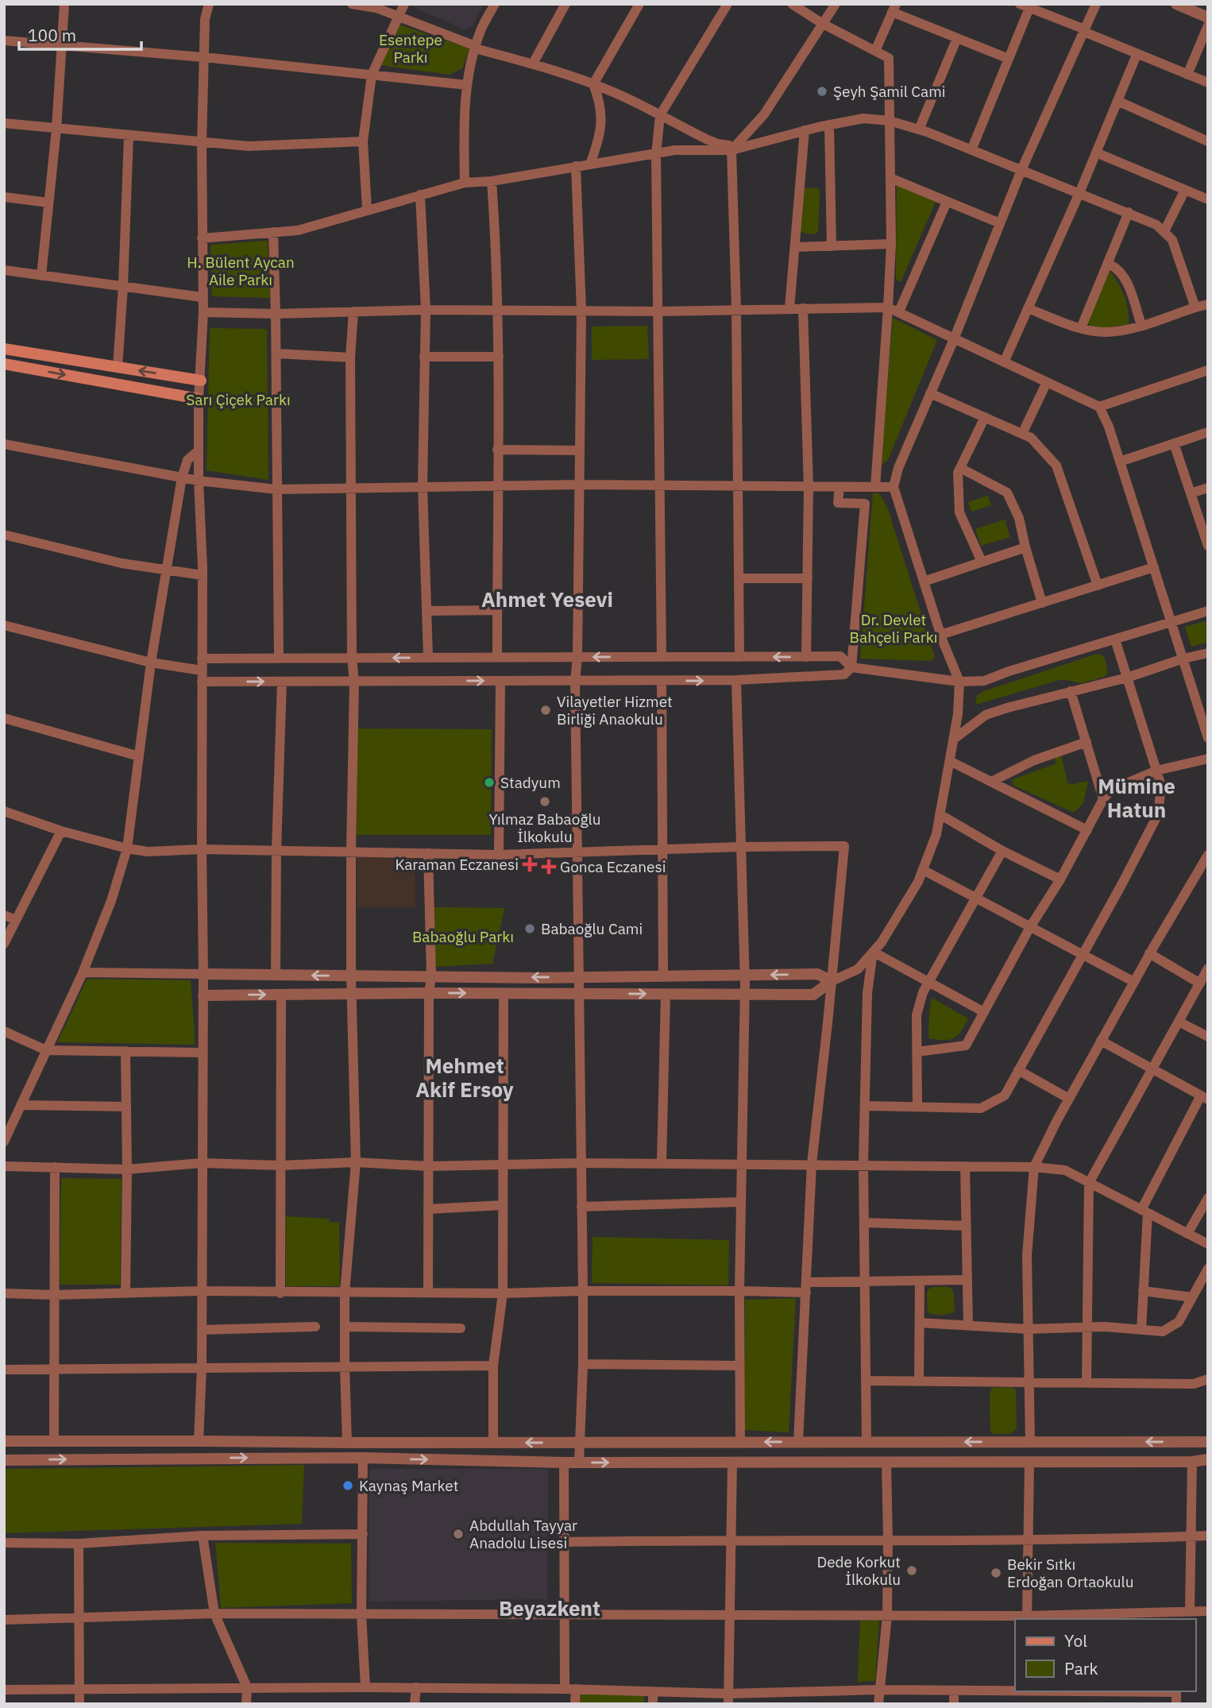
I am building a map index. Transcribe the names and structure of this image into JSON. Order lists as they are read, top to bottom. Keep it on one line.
{"districts":["Ahmet Yesevi","Mümine Hatun","Mehmet Akif Ersoy","Beyazkent"],"parks":["Esentepe Parkı","H. Bülent Aycan Aile Parkı","Sarı Çiçek Parkı","Dr. Devlet Bahçeli Parkı","Babaoğlu Parkı"],"places":{"other":["Şeyh Şamil Cami","Vilayetler Hizmet Birliği Anaokulu","Stadyum","Yılmaz Babaoğlu İlkokulu","Babaoğlu Cami","Kaynaş Market","Abdullah Tayyar Anadolu Lisesi","Dede Korkut İlkokulu","Bekir Sıtkı Erdoğan Ortaokulu"],"health":["Karaman Eczanesi","Gonca Eczanesi"]},"legend":["Yol","Park"],"scale_bar":"100 m"}
